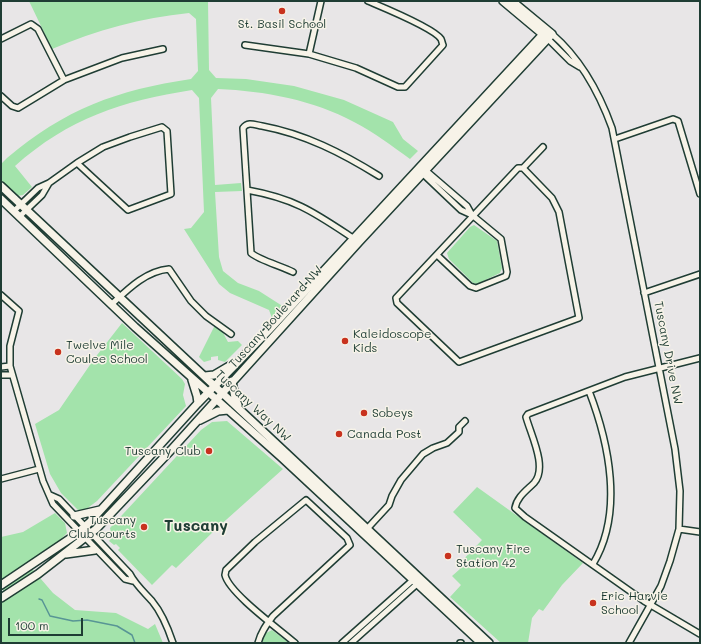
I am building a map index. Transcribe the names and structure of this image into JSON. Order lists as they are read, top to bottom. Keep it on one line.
{"streets":{"street":["Tuscany Boulevard NW","Tuscany Drive NW","Tuscany Way NW"]},"crossings":[["Tuscany Boulevard NW","Tuscany Drive NW"],["Tuscany Boulevard NW","Tuscany Way NW"]],"districts":["Tuscany"],"places":["St. Basil School","Kaleidoscope Kids","Twelve Mile Coulee School","Sobeys","Canada Post","Tuscany Club","Tuscany Club courts","Tuscany Fire Station 42","Eric Harvie School"],"scale_bar":"100 m"}
